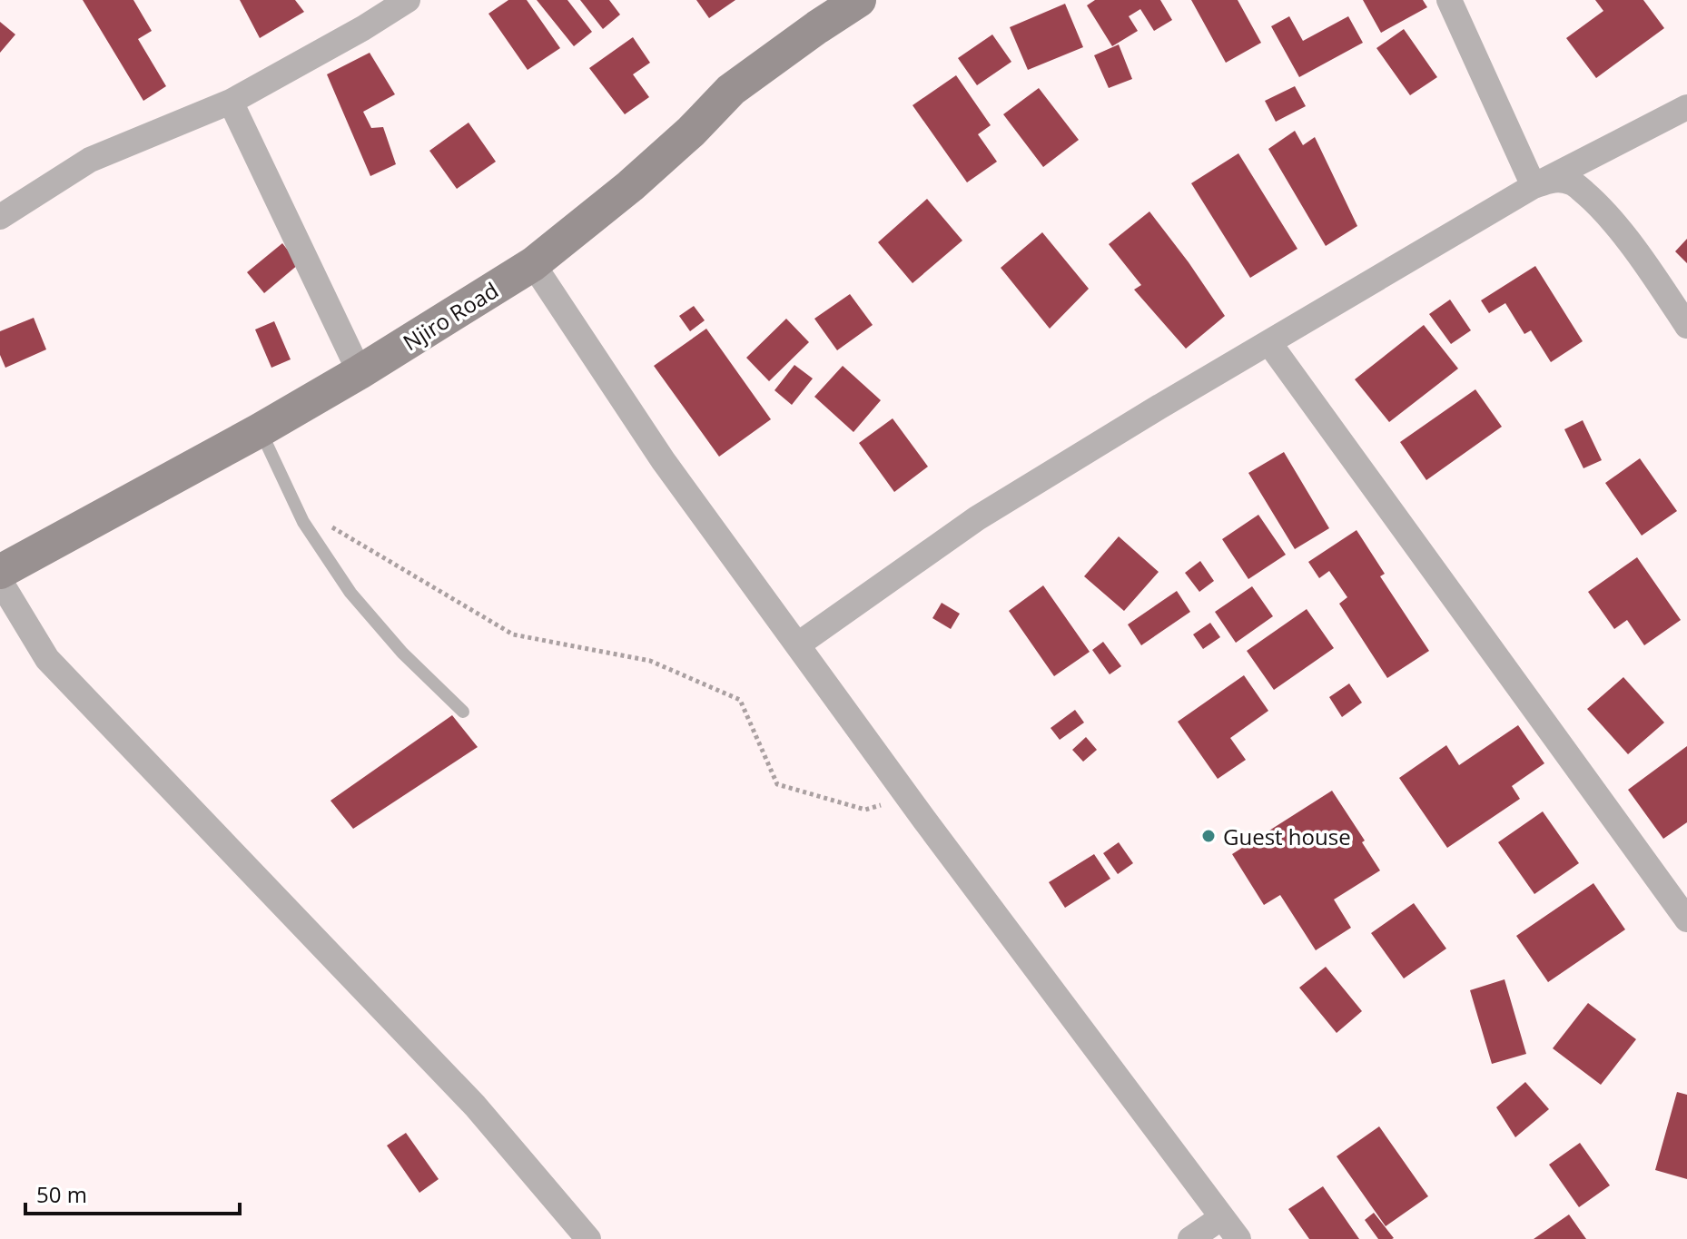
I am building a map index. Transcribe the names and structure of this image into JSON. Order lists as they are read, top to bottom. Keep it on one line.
{"streets":{"street":["Njiro Road"]},"places":["Guest house"],"scale_bar":"50 m"}
